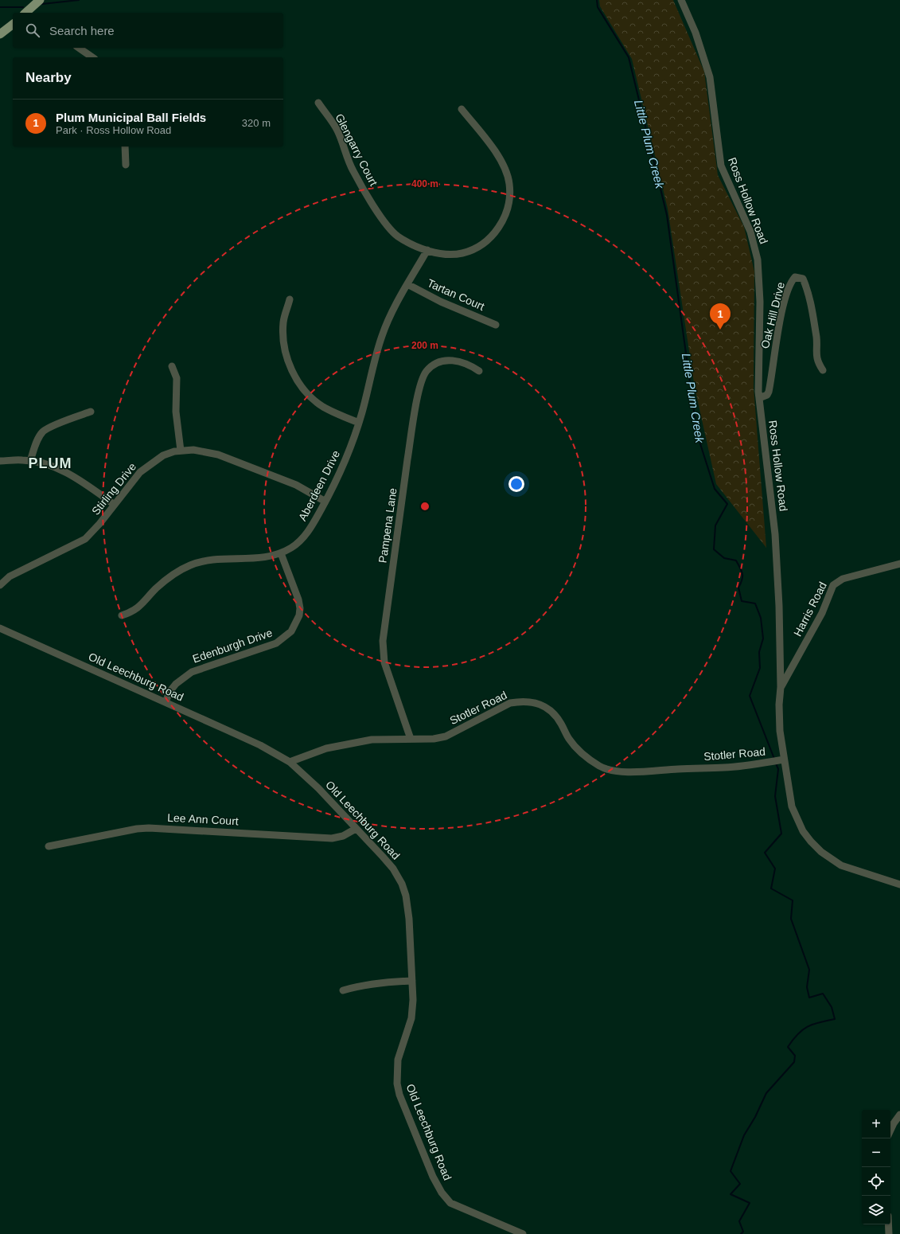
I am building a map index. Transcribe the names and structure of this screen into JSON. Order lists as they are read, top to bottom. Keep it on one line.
{"streets":{"street":["Glengarry Court","Ross Hollow Road","Tartan Court","Oak Hill Drive","Aberdeen Drive","Stirling Drive","Pampena Lane","Harris Road","Edenburgh Drive","Old Leechburg Road","Stotler Road","Lee Ann Court"]},"crossings":[["Glengarry Court","Aberdeen Drive"],["Ross Hollow Road","Oak Hill Drive"],["Ross Hollow Road","Harris Road"],["Ross Hollow Road","Stotler Road"],["Tartan Court","Aberdeen Drive"],["Aberdeen Drive","Stirling Drive"],["Aberdeen Drive","Edenburgh Drive"],["Pampena Lane","Stotler Road"],["Edenburgh Drive","Old Leechburg Road"],["Old Leechburg Road","Stotler Road"],["Old Leechburg Road","Lee Ann Court"]],"districts":["PLUM"],"water":["Little Plum Creek"],"page":{"search":"Search here","heading":"Nearby","list":[{"mark":"1","name":"Plum Municipal Ball Fields","note":"Park · Ross Hollow Road","value":"320 m"}],"pins":"1","map_buttons":["+","−"]},"rings":["400 m","200 m"]}
